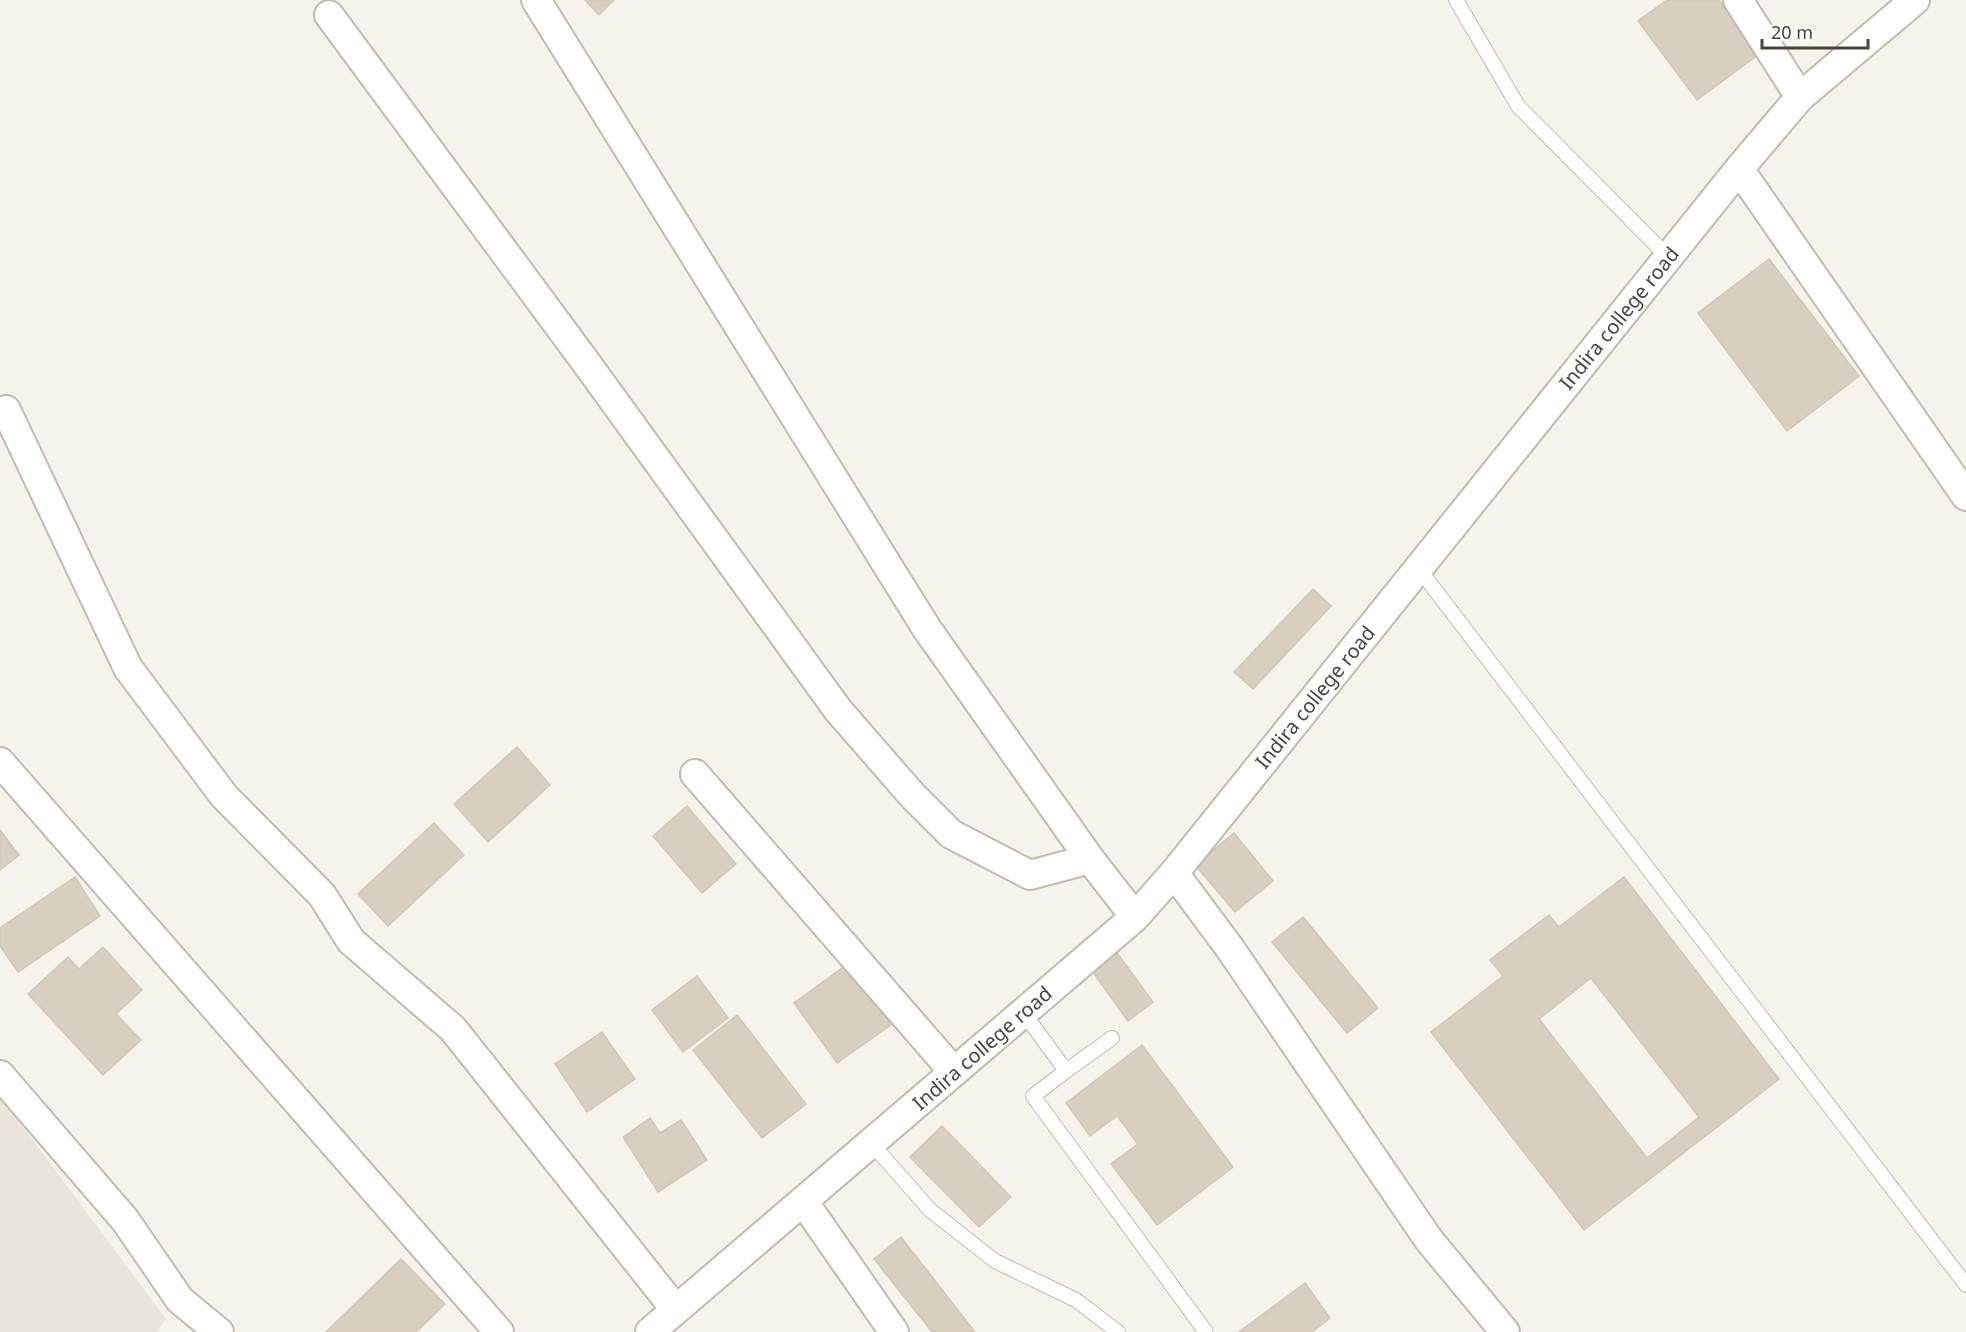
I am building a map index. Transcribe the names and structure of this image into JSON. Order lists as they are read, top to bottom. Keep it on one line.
{"streets":{"street":["Indira college road"]},"scale_bar":"20 m"}
